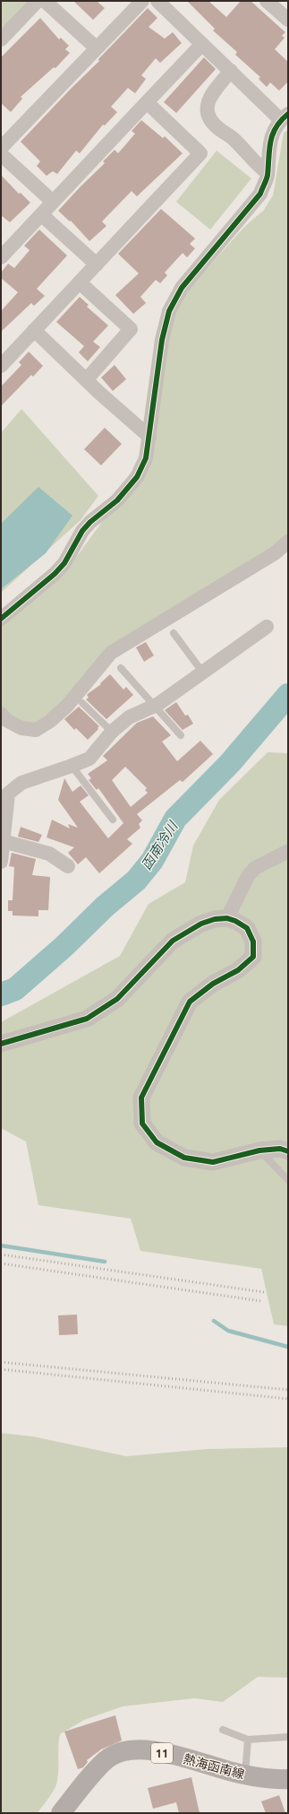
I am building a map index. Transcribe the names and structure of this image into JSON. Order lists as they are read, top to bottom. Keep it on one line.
{"streets":{"main road":["11","熱海函南線"]},"water":["函南冷川"]}
